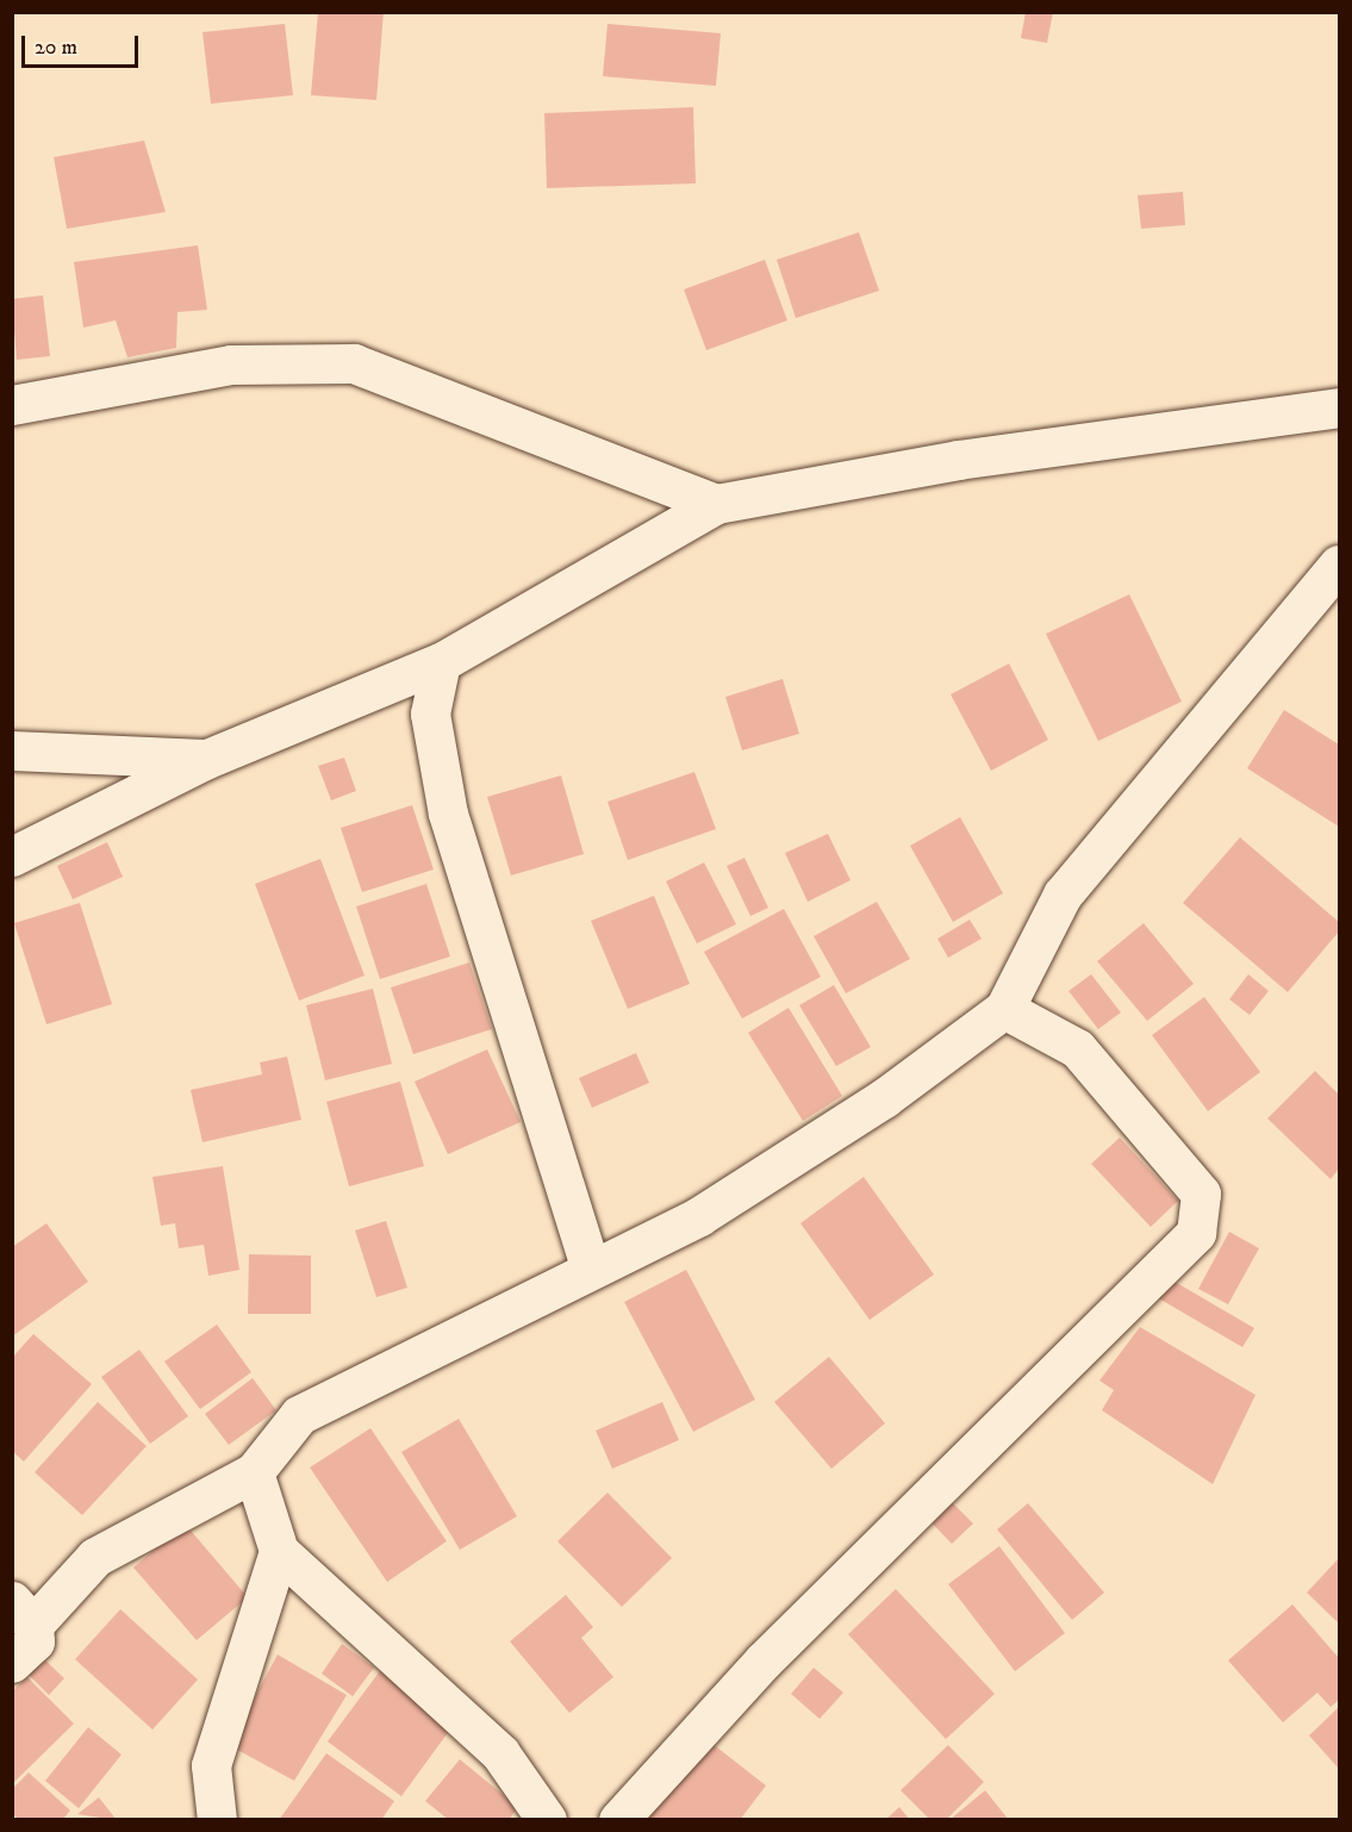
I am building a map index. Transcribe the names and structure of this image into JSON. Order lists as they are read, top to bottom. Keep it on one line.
{"scale_bar":"20 m"}
